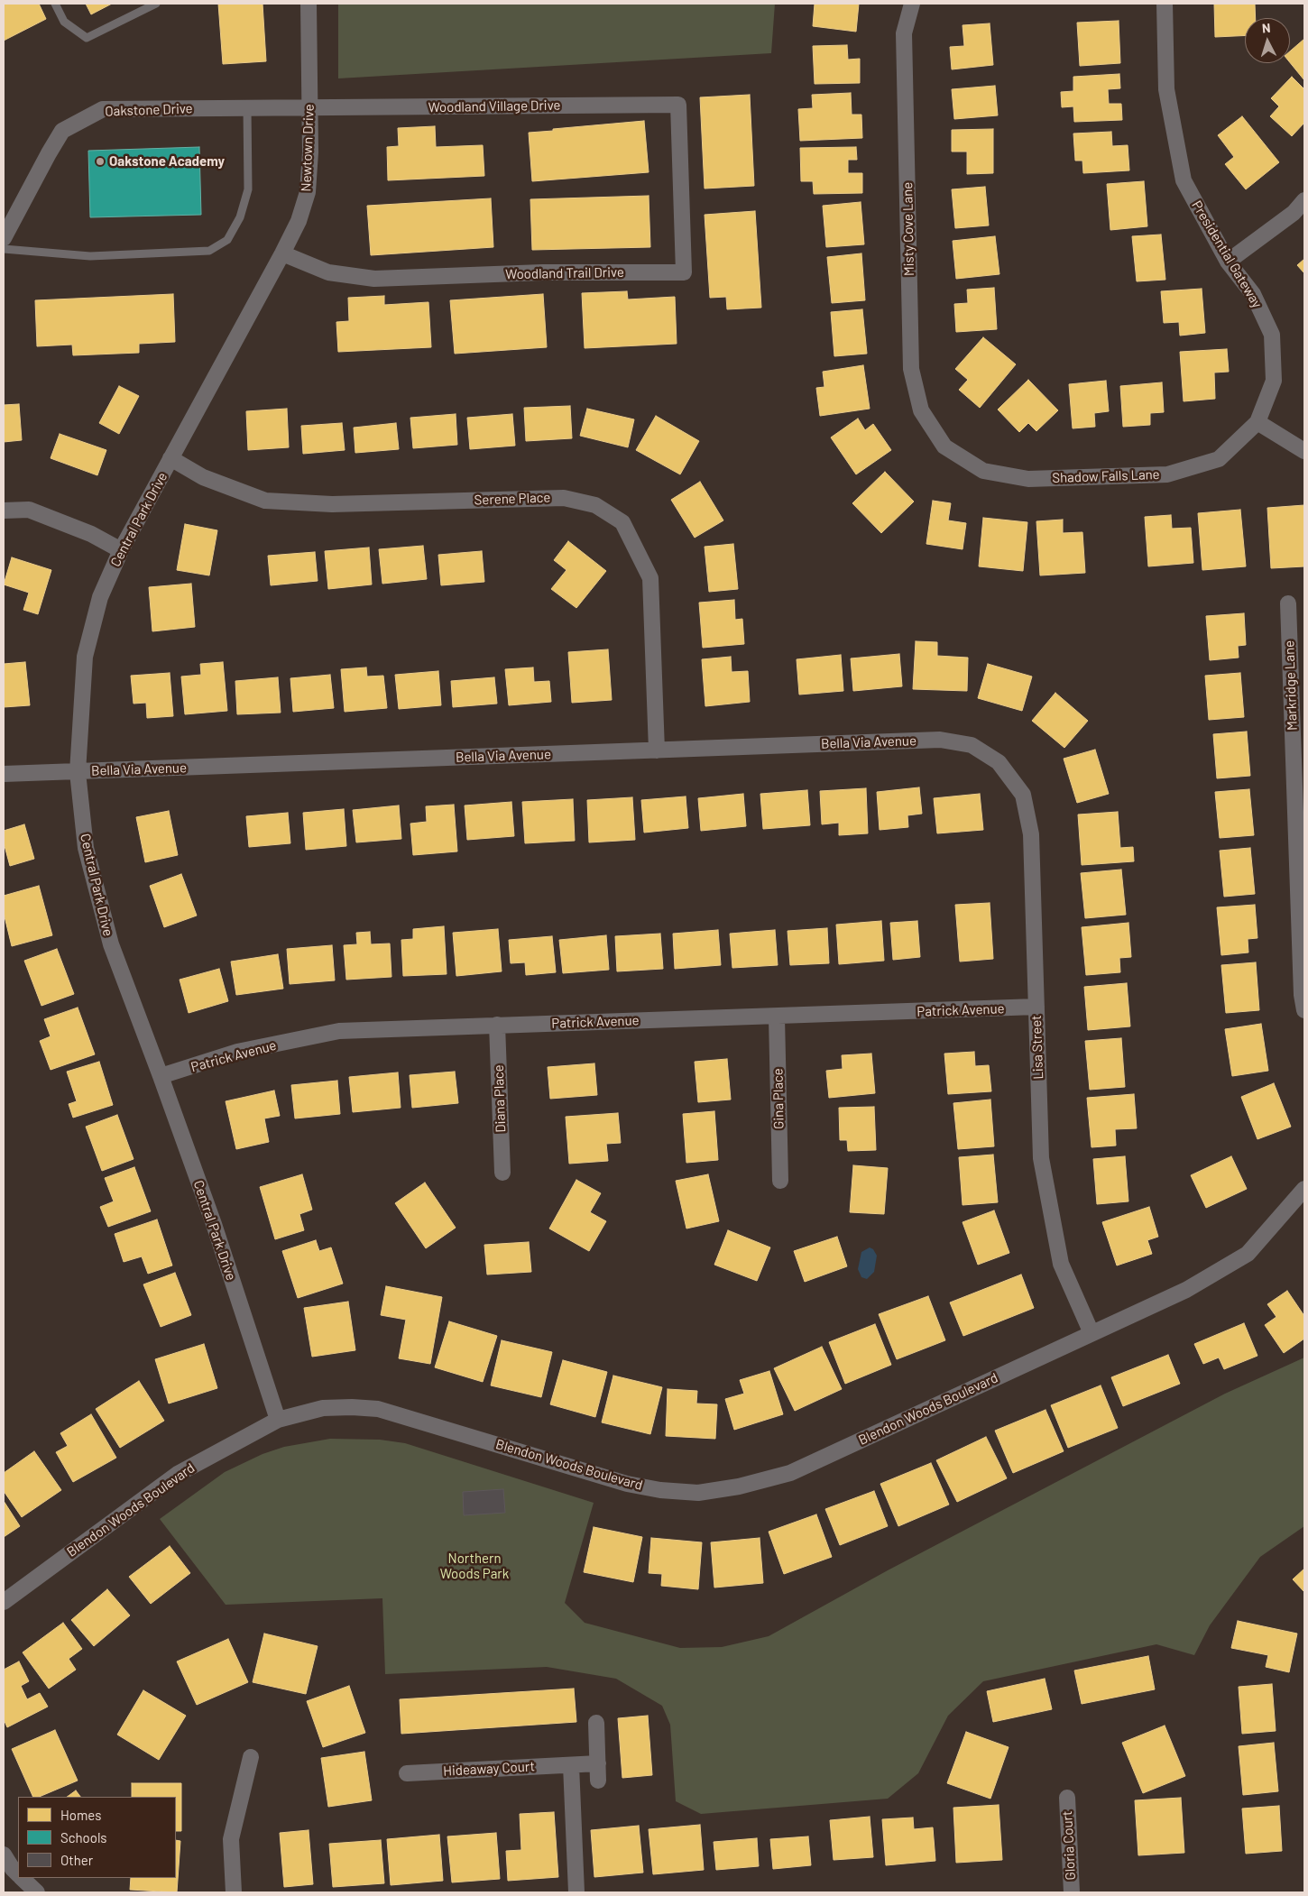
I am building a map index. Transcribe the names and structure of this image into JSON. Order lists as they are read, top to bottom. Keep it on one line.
{"streets":{"street":["Woodland Village Drive","Oakstone Drive","Newtown Drive","Misty Cove Lane","Presidential Gateway","Woodland Trail Drive","Shadow Falls Lane","Serene Place","Central Park Drive","Markridge Lane","Bella Via Avenue","Patrick Avenue","Lisa Street","Diana Place","Gina Place","Blendon Woods Boulevard","Hideaway Court","Gloria Court"]},"crossings":[["Woodland Village Drive","Oakstone Drive"],["Woodland Village Drive","Newtown Drive"],["Woodland Village Drive","Woodland Trail Drive"],["Oakstone Drive","Newtown Drive"],["Newtown Drive","Woodland Trail Drive"],["Newtown Drive","Central Park Drive"],["Misty Cove Lane","Shadow Falls Lane"],["Presidential Gateway","Shadow Falls Lane"],["Serene Place","Central Park Drive"],["Serene Place","Bella Via Avenue"],["Central Park Drive","Bella Via Avenue"],["Central Park Drive","Patrick Avenue"],["Central Park Drive","Blendon Woods Boulevard"],["Bella Via Avenue","Lisa Street"],["Patrick Avenue","Lisa Street"],["Patrick Avenue","Diana Place"],["Patrick Avenue","Gina Place"],["Lisa Street","Blendon Woods Boulevard"]],"parks":["Northern Woods Park"],"places":["Oakstone Academy"],"legend":["Homes","Schools","Other"],"north":"top"}
